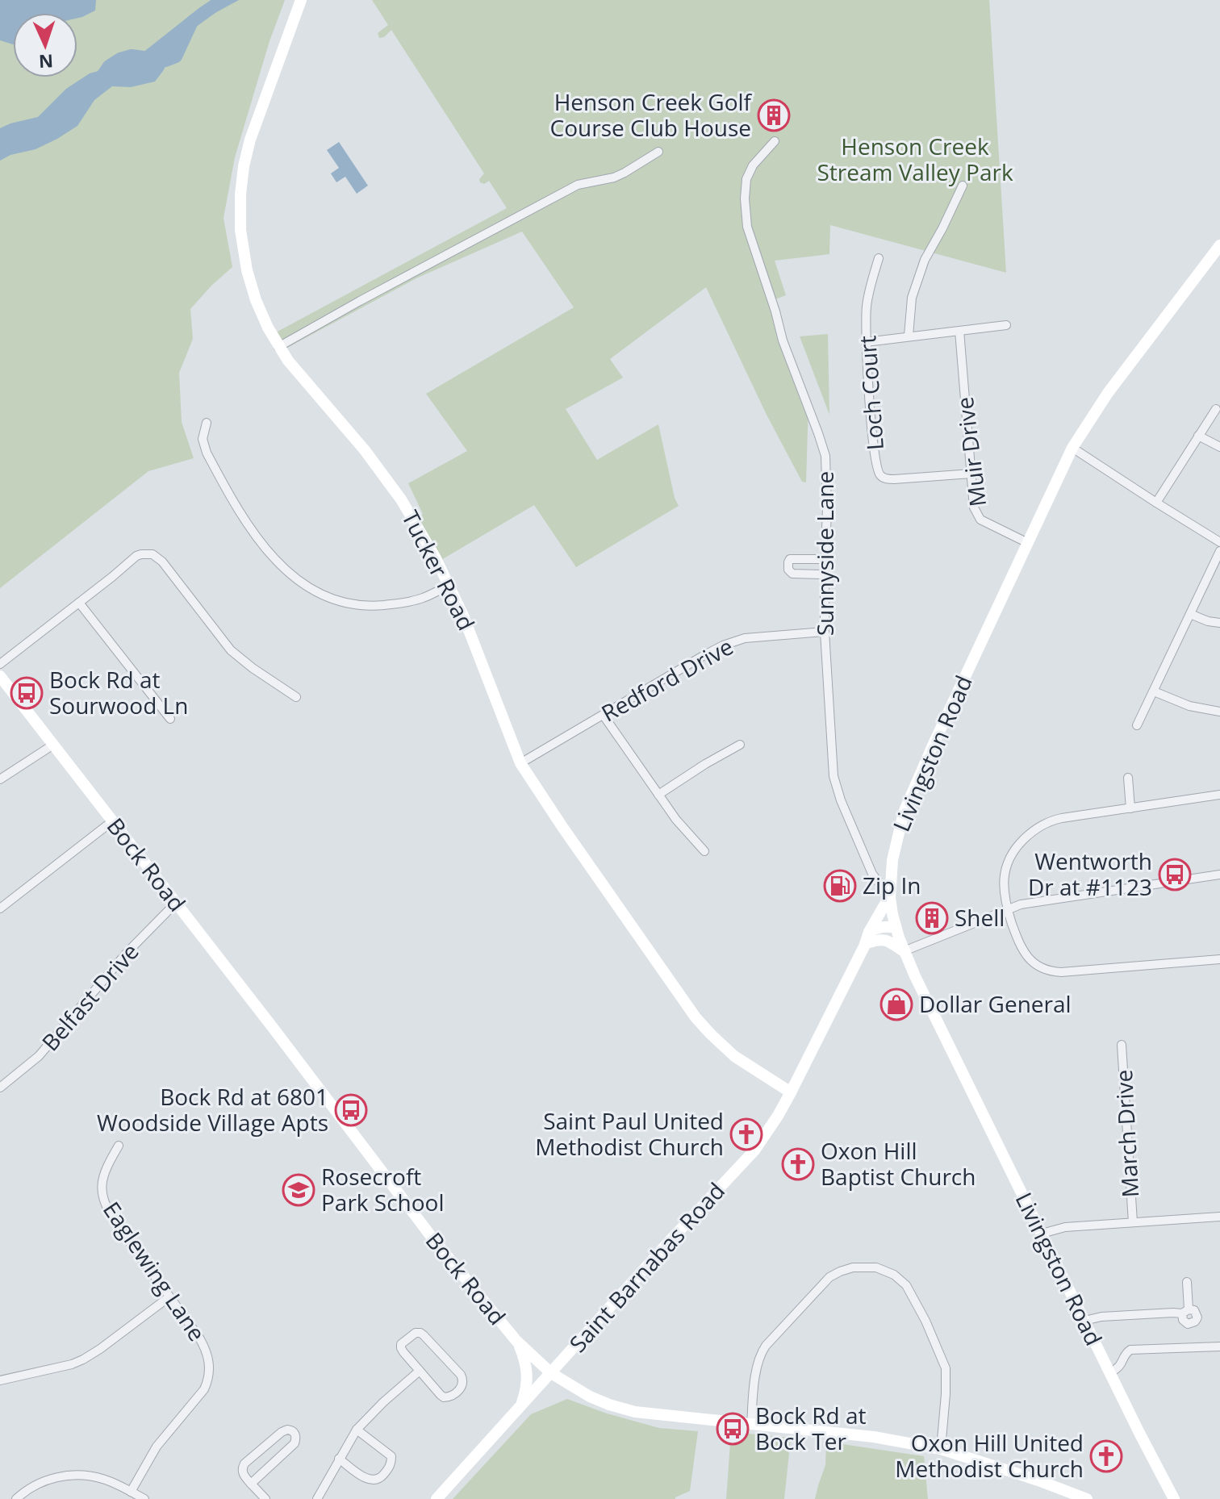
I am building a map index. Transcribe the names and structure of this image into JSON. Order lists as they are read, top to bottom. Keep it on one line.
{"streets":{"main road":["Tucker Road","Livingston Road","Bock Road","Saint Barnabas Road"],"street":["Loch Court","Muir Drive","Sunnyside Lane","Redford Drive","Belfast Drive","March Drive","Eaglewing Lane"]},"crossings":[["Loch Court","Muir Drive"],["Muir Drive","Livingston Road"],["Sunnyside Lane","Redford Drive"],["Sunnyside Lane","Livingston Road"],["Sunnyside Lane","Saint Barnabas Road"],["Tucker Road","Redford Drive"],["Tucker Road","Saint Barnabas Road"],["Livingston Road","Saint Barnabas Road"],["Bock Road","Belfast Drive"],["Bock Road","Saint Barnabas Road"]],"parks":["Henson Creek Stream Valley Park"],"places":{"building":["Henson Creek Golf Course Club House","Shell"],"bus stop":["Bock Rd at Sourwood Ln","Wentworth Dr at #1123","Bock Rd at 6801 Woodside Village Apts","Bock Rd at Bock Ter"],"fuel station":["Zip In"],"shop":["Dollar General"],"church":["Saint Paul United Methodist Church","Oxon Hill Baptist Church","Oxon Hill United Methodist Church"],"school or university":["Rosecroft Park School"]},"north":"bottom"}
